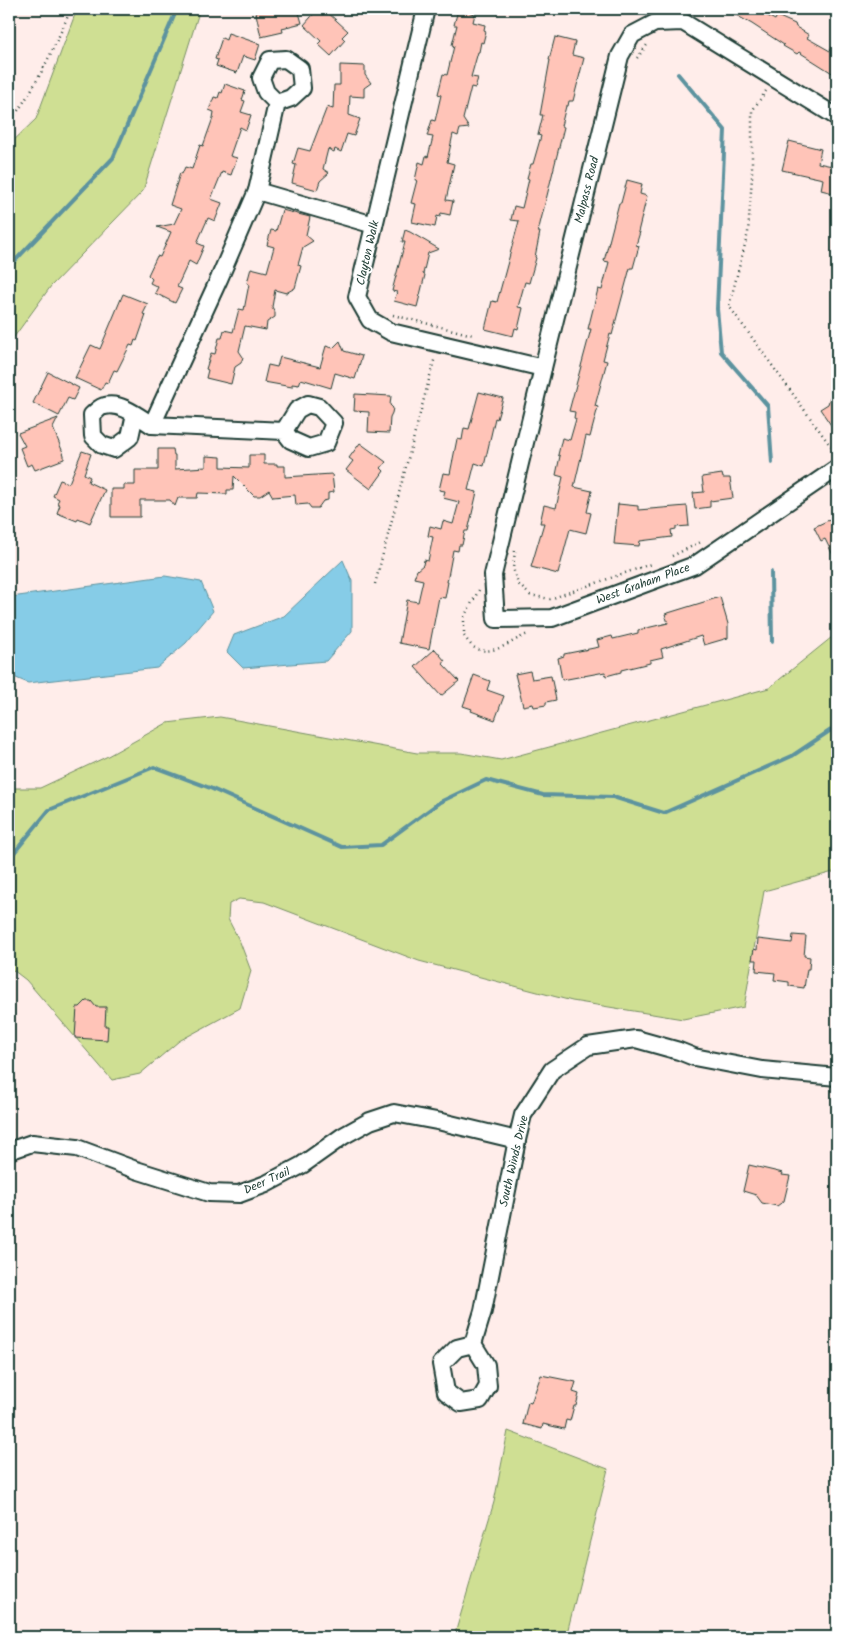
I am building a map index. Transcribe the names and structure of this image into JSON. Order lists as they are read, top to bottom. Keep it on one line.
{"streets":{"street":["Malpass Road","Clayton Walk","West Graham Place","South Winds Drive","Deer Trail"]},"crossings":[["Malpass Road","Clayton Walk"],["Malpass Road","West Graham Place"],["South Winds Drive","Deer Trail"]]}
